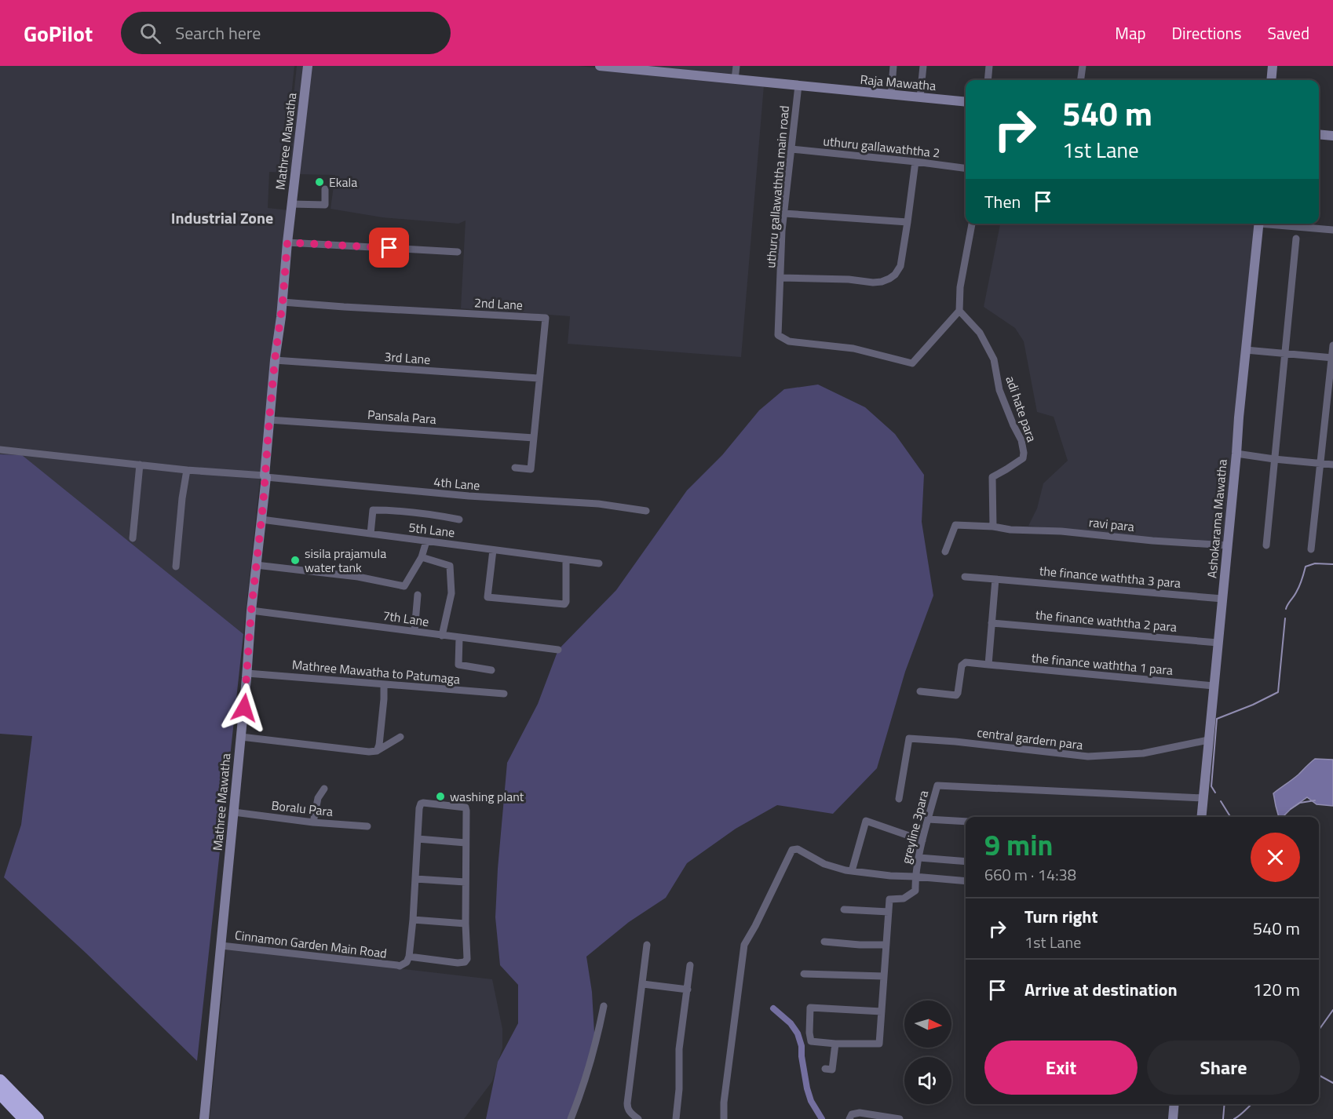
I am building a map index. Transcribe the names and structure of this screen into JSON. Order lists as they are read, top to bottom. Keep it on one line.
{"streets":{"street":["Raja Mawatha","Mathree Mawatha","uthuru gallawaththa 2","uthuru gallawaththa main road","2nd Lane","3rd Lane","adi hate para","Pansala Para","4th Lane","Ashokarama Mawatha","ravi para","5th Lane","the finance waththa 3 para","7th Lane","the finance waththa 2 para","the finance waththa 1 para","Mathree Mawatha to Patumaga","central gardern para","Boralu Para","greyline 3para","Cinnamon Garden Main Road"]},"crossings":[["Raja Mawatha","uthuru gallawaththa main road"],["Mathree Mawatha","2nd Lane"],["Mathree Mawatha","3rd Lane"],["Mathree Mawatha","Pansala Para"],["Mathree Mawatha","4th Lane"],["Mathree Mawatha","5th Lane"],["Mathree Mawatha","7th Lane"],["Mathree Mawatha","Mathree Mawatha to Patumaga"],["Mathree Mawatha","Boralu Para"],["Mathree Mawatha","Cinnamon Garden Main Road"],["uthuru gallawaththa 2","uthuru gallawaththa main road"],["uthuru gallawaththa main road","adi hate para"],["2nd Lane","3rd Lane"],["2nd Lane","Pansala Para"],["adi hate para","ravi para"],["Ashokarama Mawatha","ravi para"],["Ashokarama Mawatha","the finance waththa 3 para"],["Ashokarama Mawatha","the finance waththa 2 para"],["Ashokarama Mawatha","the finance waththa 1 para"],["Ashokarama Mawatha","central gardern para"],["Ashokarama Mawatha","greyline 3para"]],"districts":["Industrial Zone"],"places":["Ekala","sisila prajamula water tank","washing plant"],"north":"right","page":{"header":"GoPilot","search":"Search here","nav":["Map","Directions","Saved"],"turn":["540 m","1st Lane"],"then":"Then","heading":["9 min","660 m · 14:38"],"list":[{"name":"Turn right","note":"1st Lane","value":"540 m"},{"name":"Arrive at destination","value":"120 m"}],"buttons":["Exit","Share"]}}
